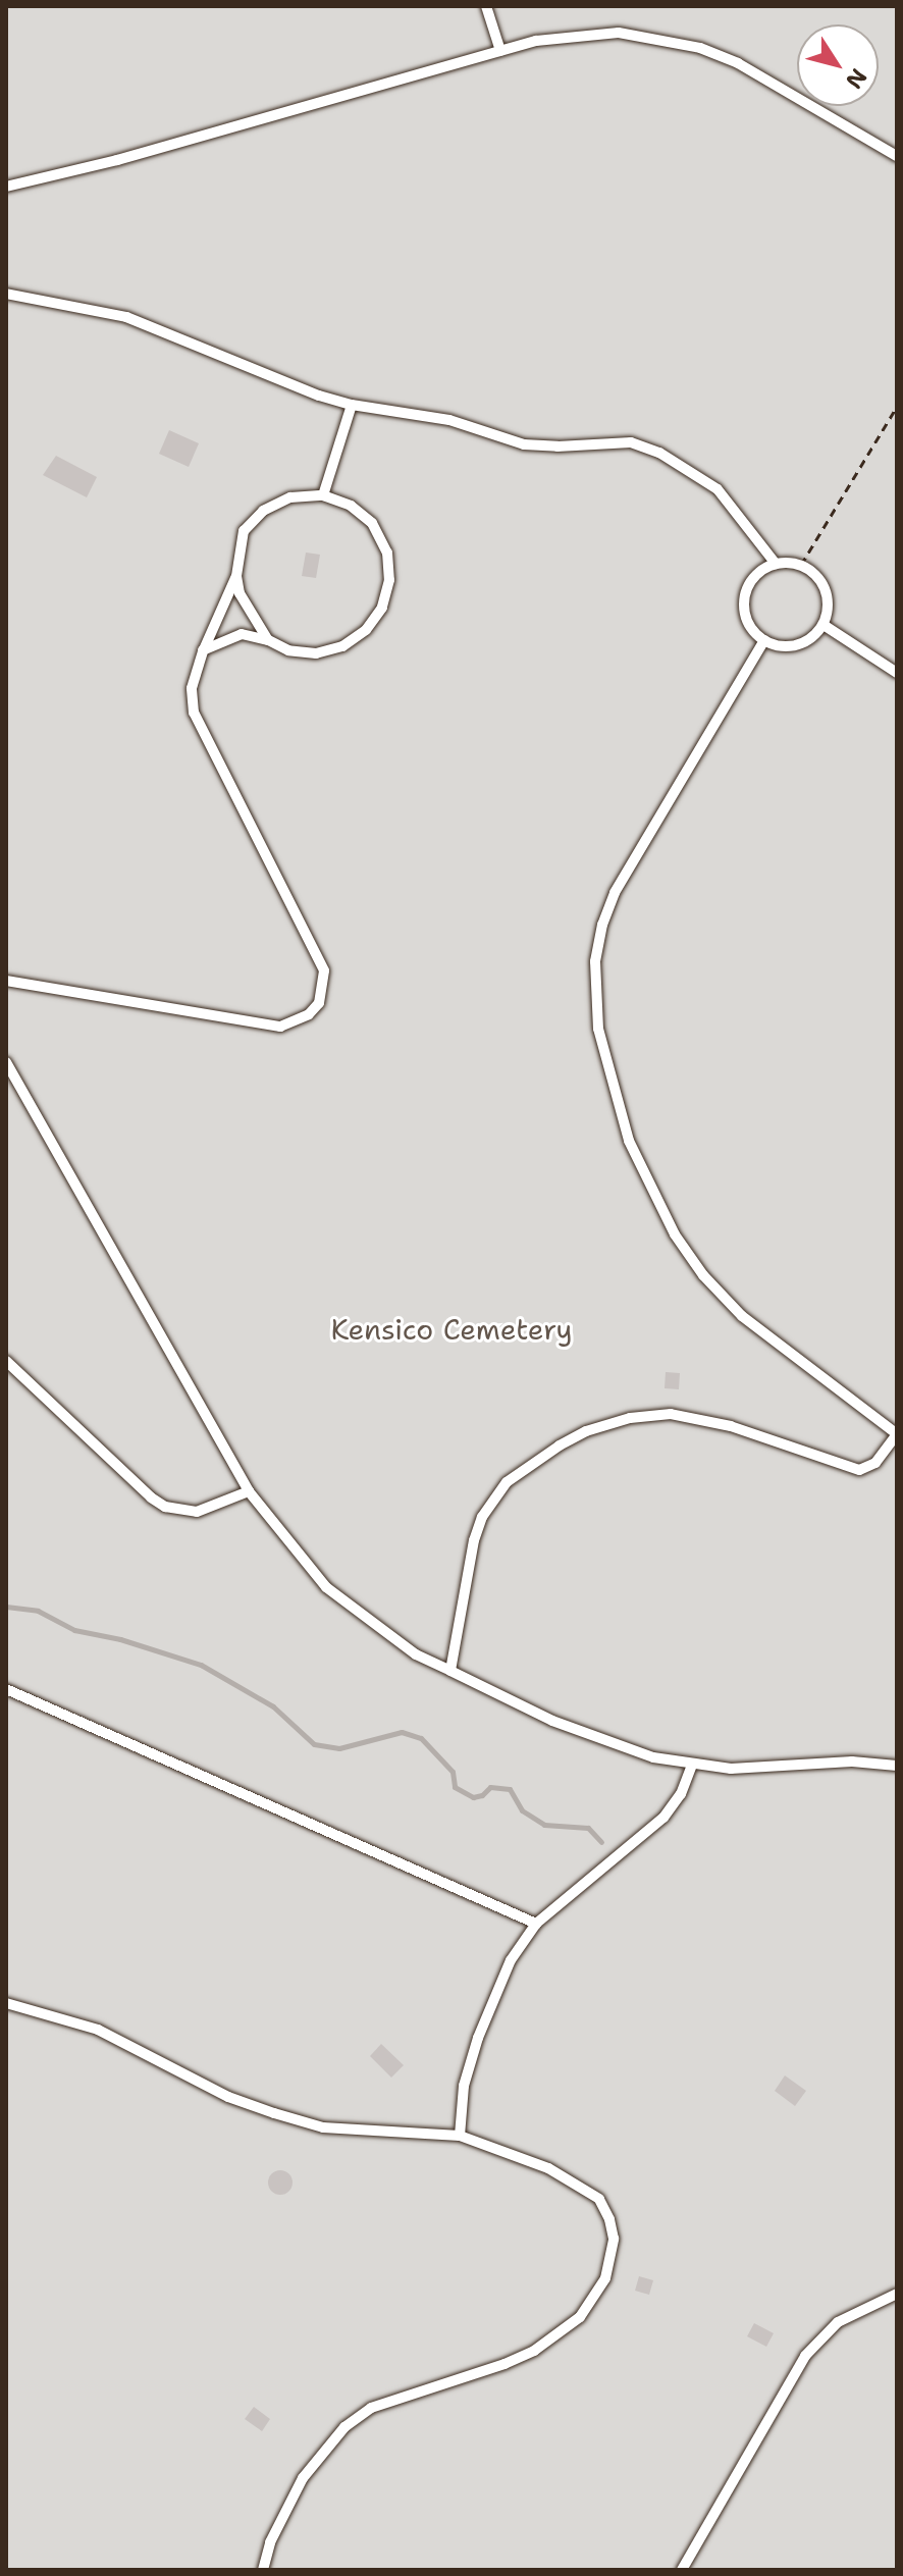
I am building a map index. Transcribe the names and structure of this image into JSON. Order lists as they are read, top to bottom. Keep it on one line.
{"parks":["Kensico Cemetery"],"north":"bottom right"}
